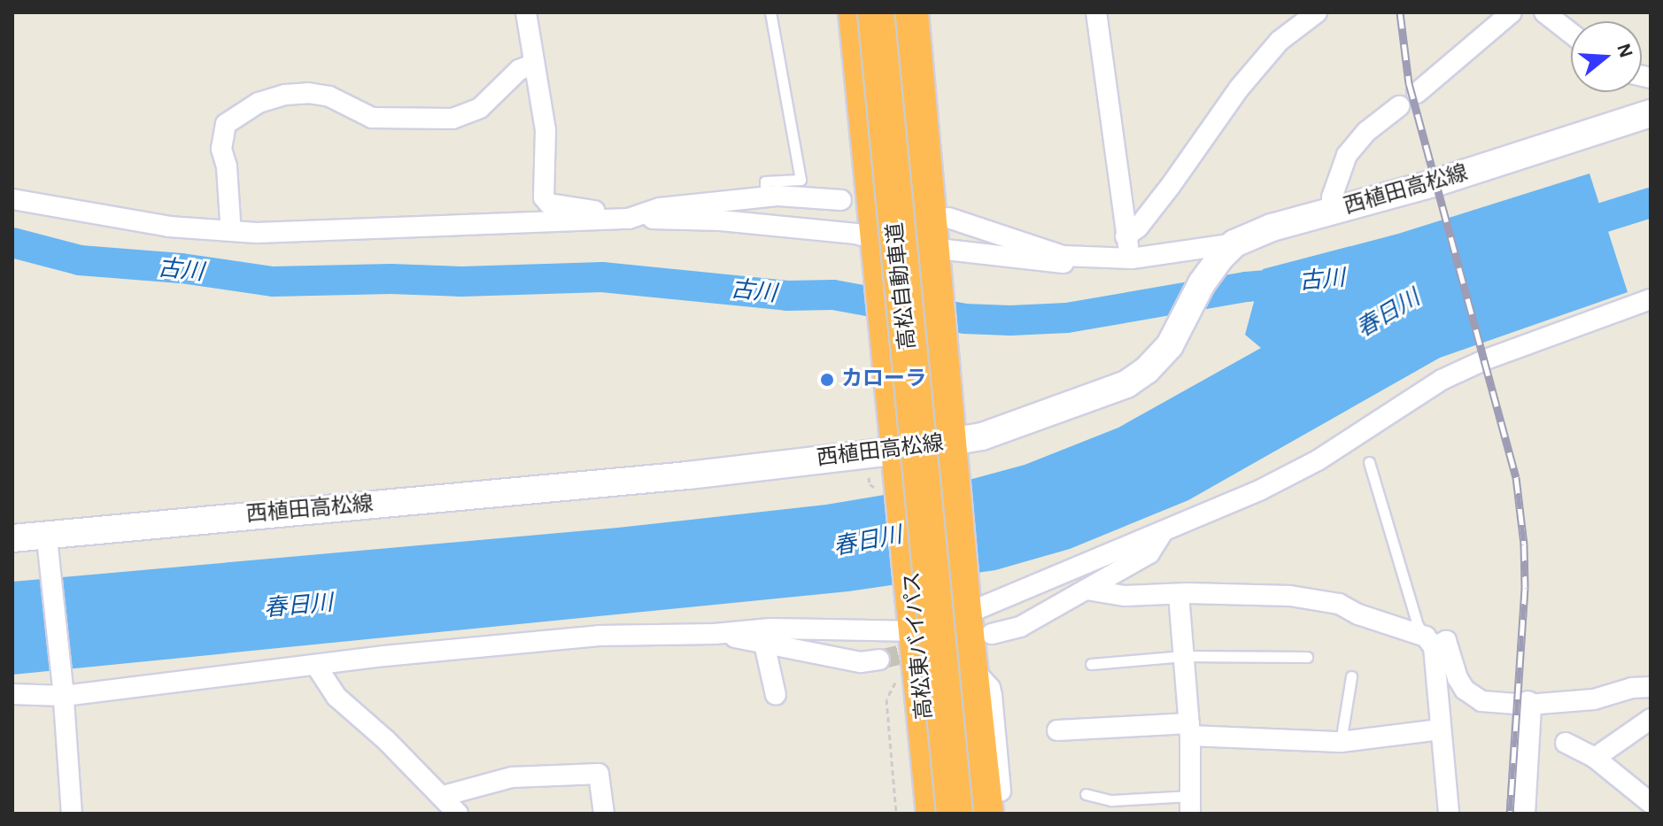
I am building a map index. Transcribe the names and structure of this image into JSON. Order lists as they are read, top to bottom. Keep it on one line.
{"streets":{"highway":["高松自動車道","高松東バイパス"],"main road":["西植田高松線"]},"crossings":[["西植田高松線","高松東バイパス"]],"water":["古川","春日川"],"places":["カローラ"],"north":"right"}
